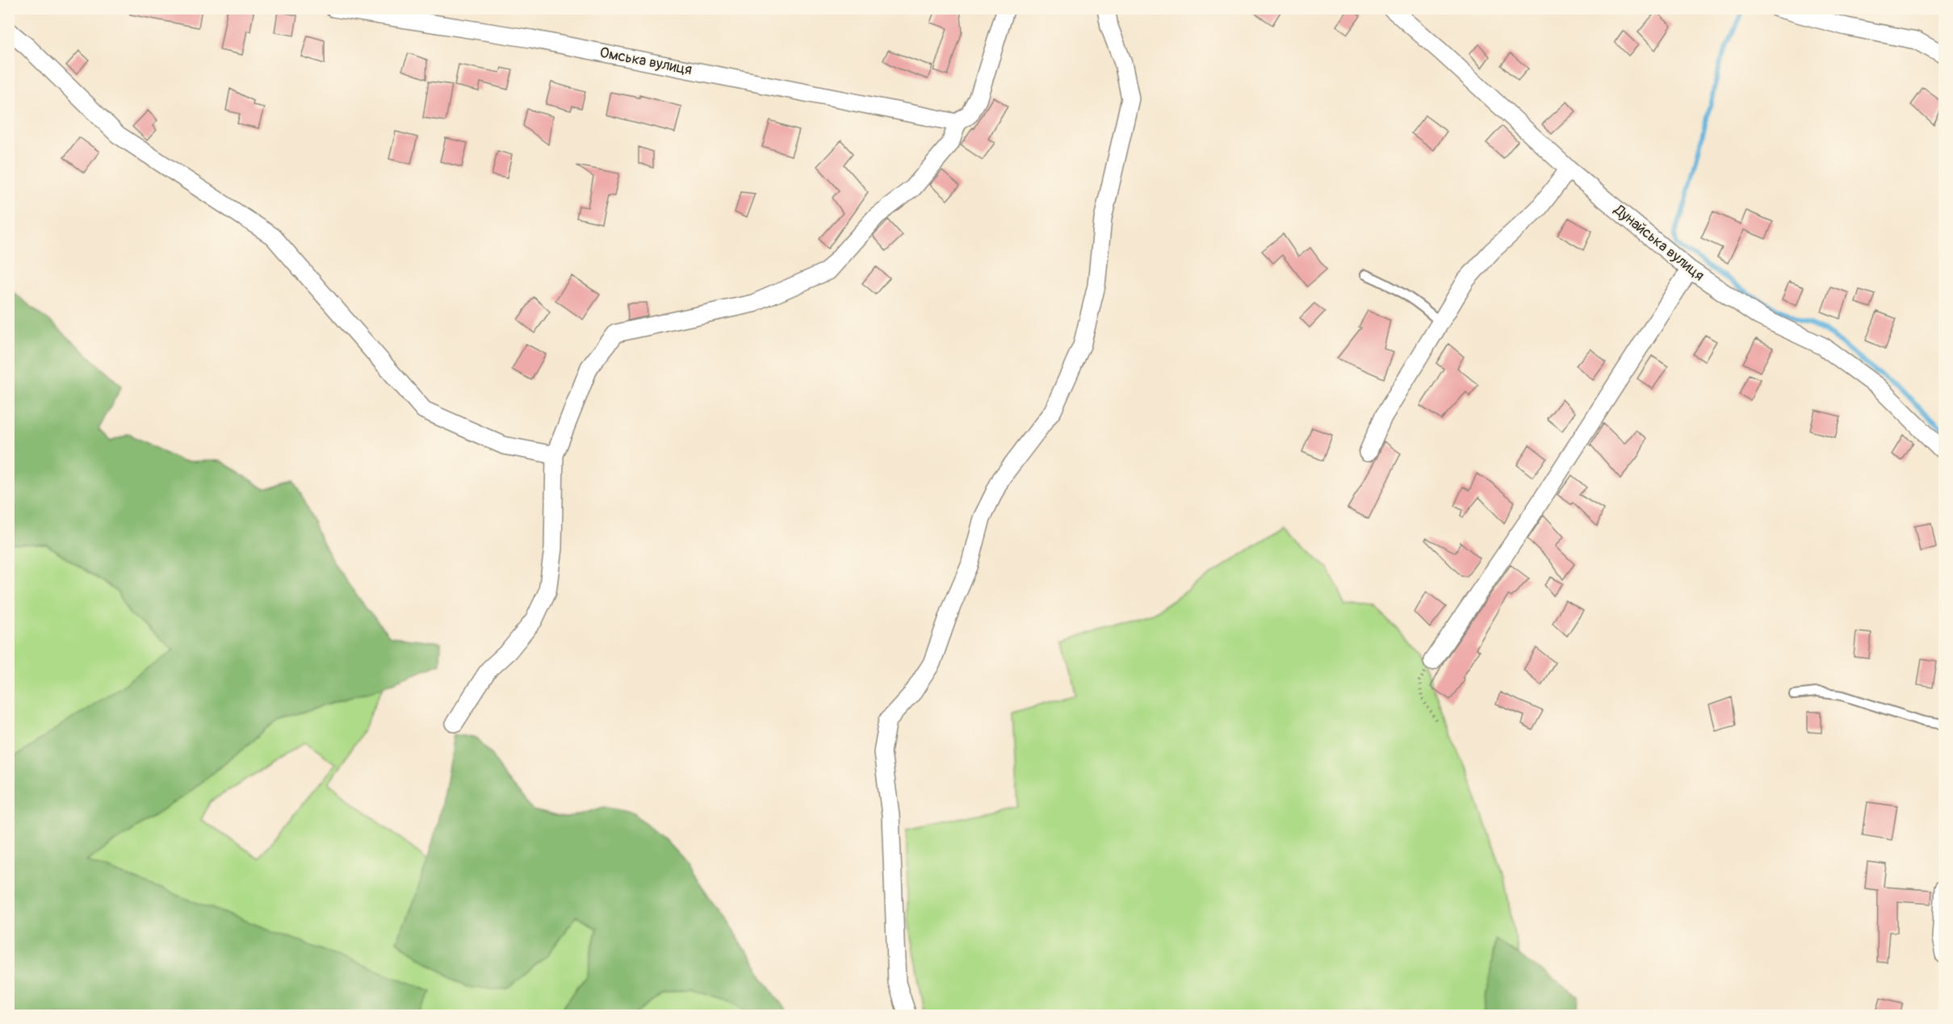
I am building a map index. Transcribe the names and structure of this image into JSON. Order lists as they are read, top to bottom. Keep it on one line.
{"streets":{"street":["Омська вулиця","Дунайська вулиця"]}}
